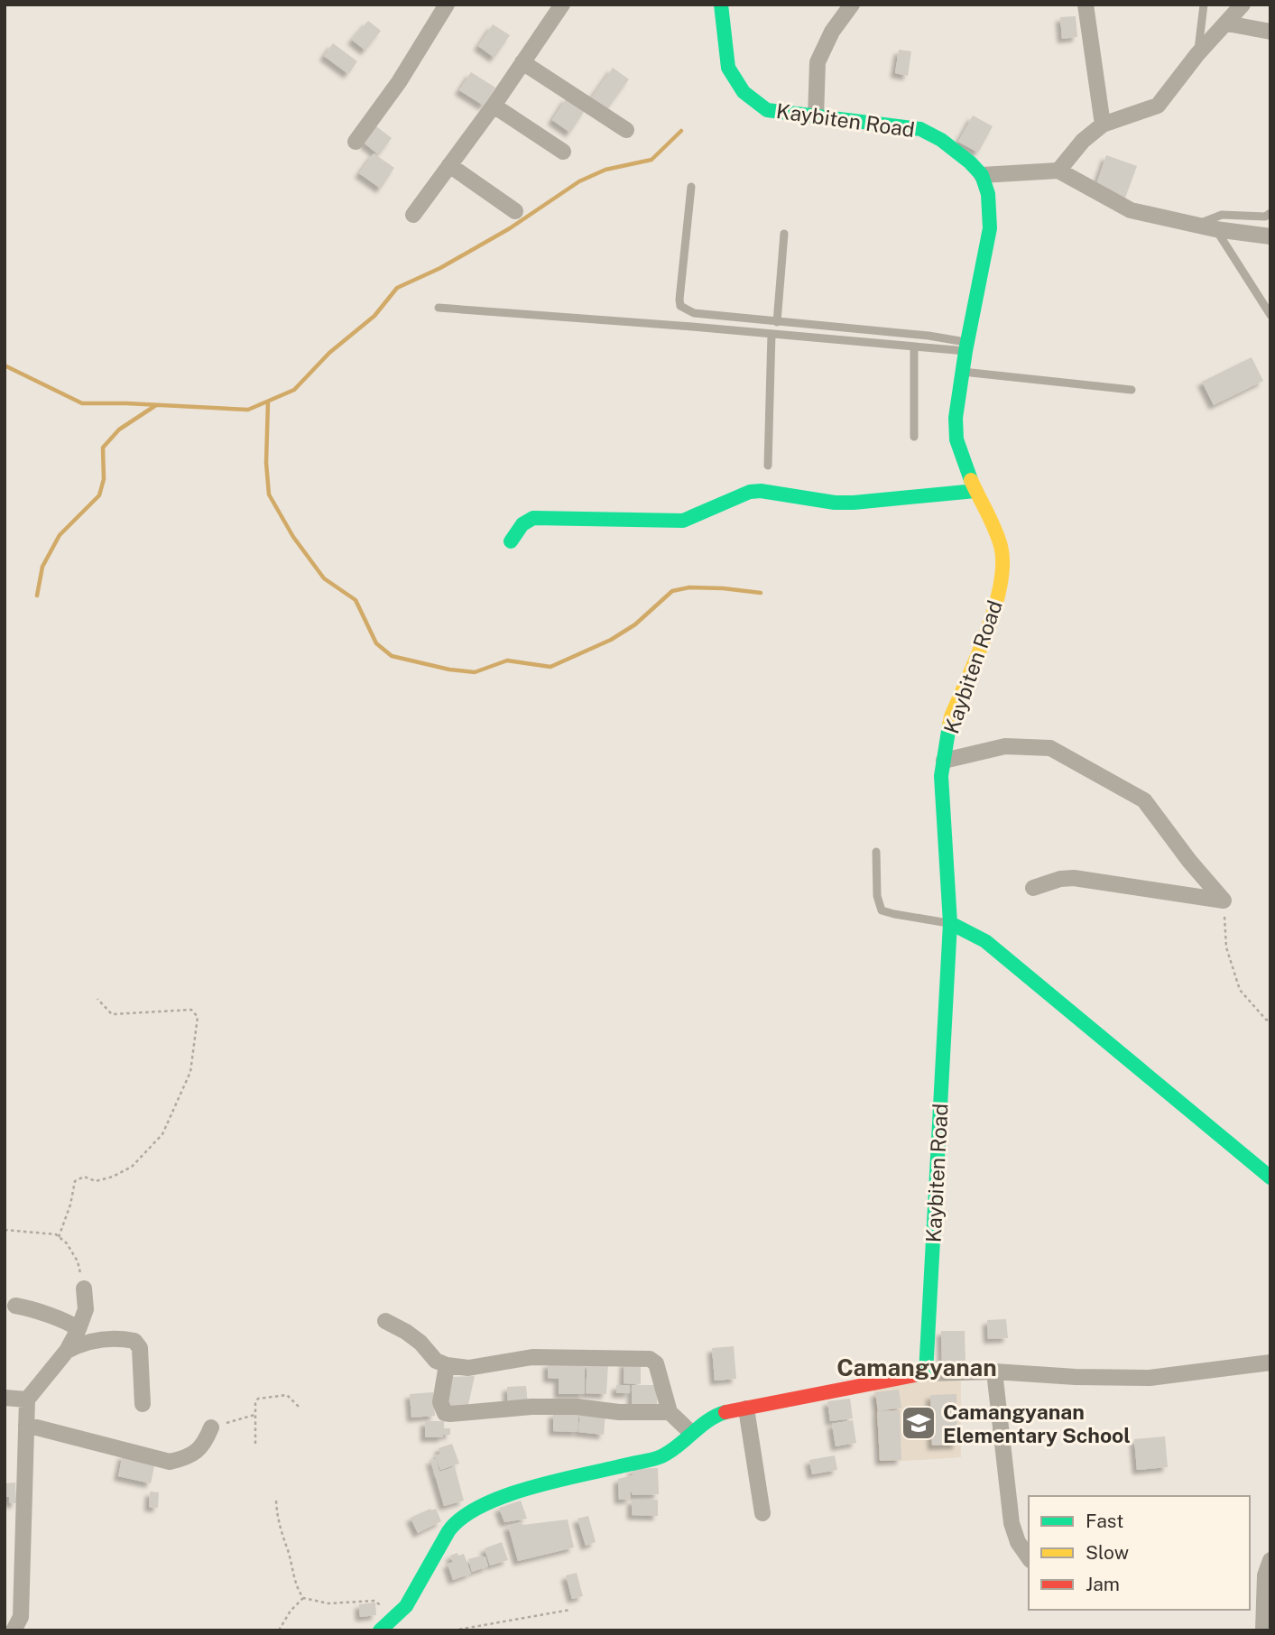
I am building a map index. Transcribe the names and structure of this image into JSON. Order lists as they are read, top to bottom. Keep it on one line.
{"streets":{"street":["Kaybiten Road"]},"districts":["Camangyanan"],"places":{"school or university":["Camangyanan Elementary School"]},"legend":["Fast","Slow","Jam"]}
